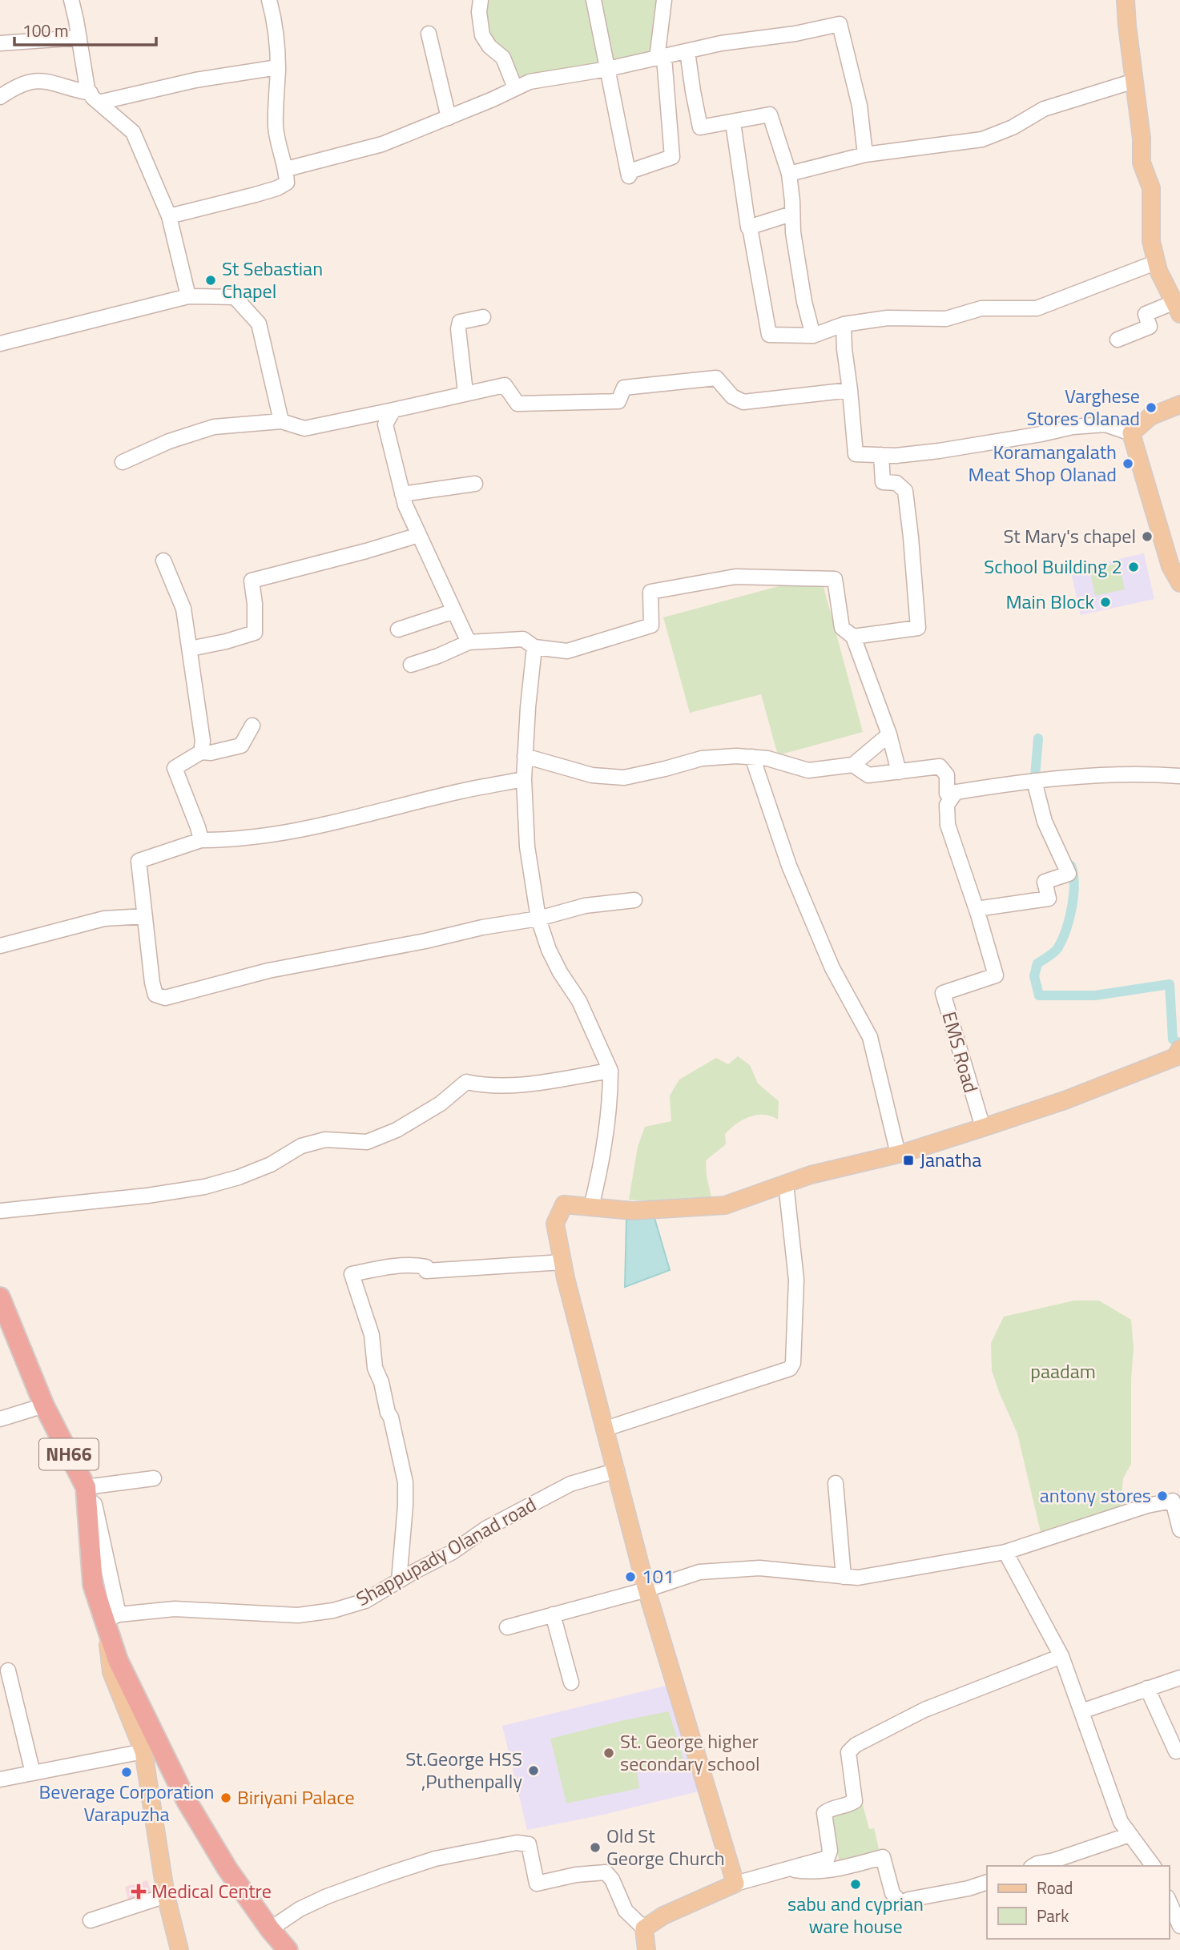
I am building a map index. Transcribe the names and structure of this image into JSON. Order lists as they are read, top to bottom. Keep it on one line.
{"streets":{"highway":["NH66"],"street":["EMS Road","Shappupady Olanad road"]},"crossings":[["NH66","Shappupady Olanad road"]],"parks":["paadam"],"places":{"other":["St Sebastian Chapel","Varghese Stores Olanad","Koramangalath Meat Shop Olanad","St Mary's chapel","School Building 2","Main Block","antony stores","101","St. George higher secondary school","St.George HSS ,Puthenpally","Beverage Corporation Varapuzha","Biriyani Palace","Old St George Church","sabu and cyprian ware house"],"transit":["Janatha"],"health":["Medical Centre"]},"legend":["Road","Park"],"scale_bar":"100 m"}
